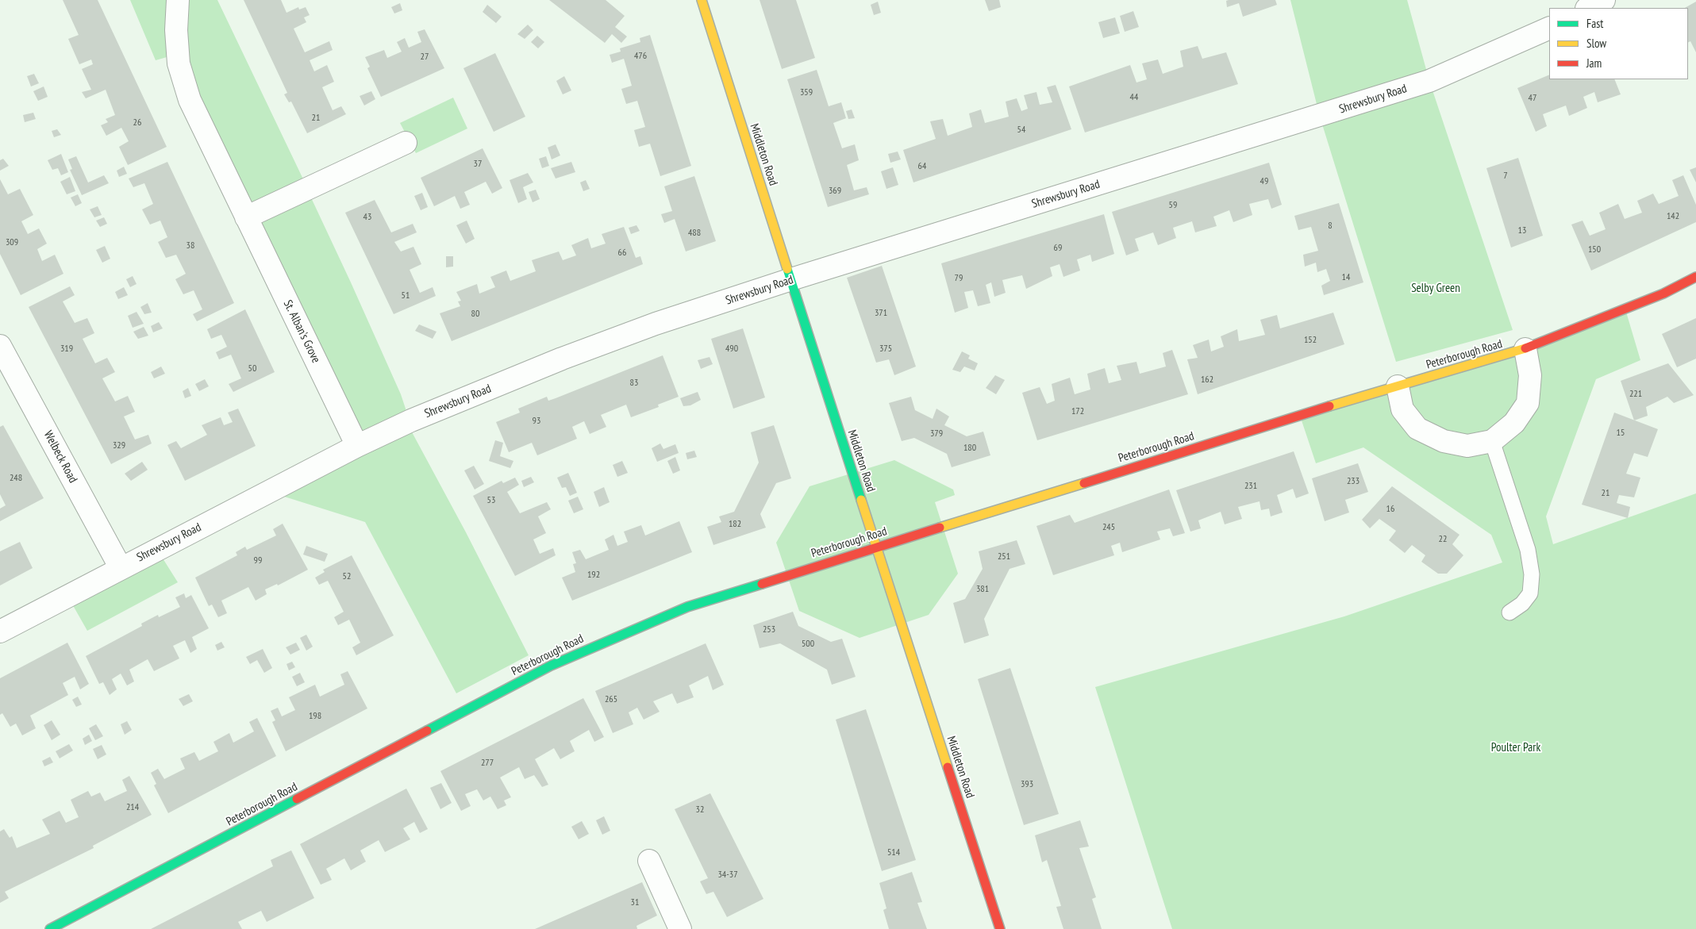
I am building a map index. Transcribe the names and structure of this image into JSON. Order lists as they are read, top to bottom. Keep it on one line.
{"streets":{"street":["Shrewsbury Road","Middleton Road","St. Alban's Grove","Peterborough Road","Welbeck Road"]},"crossings":[["Shrewsbury Road","Middleton Road"],["Shrewsbury Road","St. Alban's Grove"],["Shrewsbury Road","Welbeck Road"],["Middleton Road","Peterborough Road"]],"parks":["Selby Green","Poulter Park"],"house_numbers":["476","27","359","44","47","21","26","54","37","64","7","49","369","59","142","43","8","13","488","309","38","69","150","66","14","79","51","371","80","152","319","490","375","50","162","83","221","172","93","15","379","329","180","248","233","231","21","53","16","182","245","22","251","99","192","52","381","253","500","265","198","277","393","214","32","514","34-37","31"],"legend":["Fast","Slow","Jam"]}
